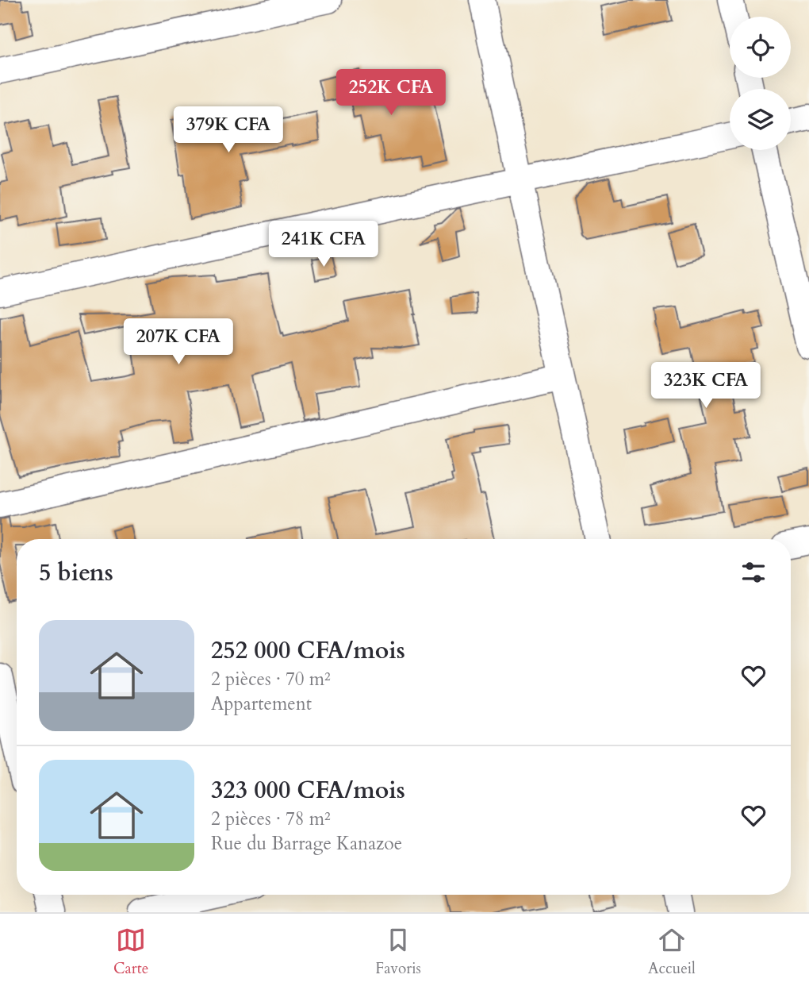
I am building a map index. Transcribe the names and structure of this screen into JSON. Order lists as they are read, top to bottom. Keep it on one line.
{"page":{"price":["252K CFA","379K CFA","241K CFA","207K CFA","323K CFA"],"heading":"5 biens","list":[{"name":"252 000 CFA/mois","note":"2 pièces · 70 m² · Appartement"},{"name":"323 000 CFA/mois","note":"2 pièces · 78 m² · Rue du Barrage Kanazoe"}],"tabs":["Carte","Favoris","Accueil"]}}
